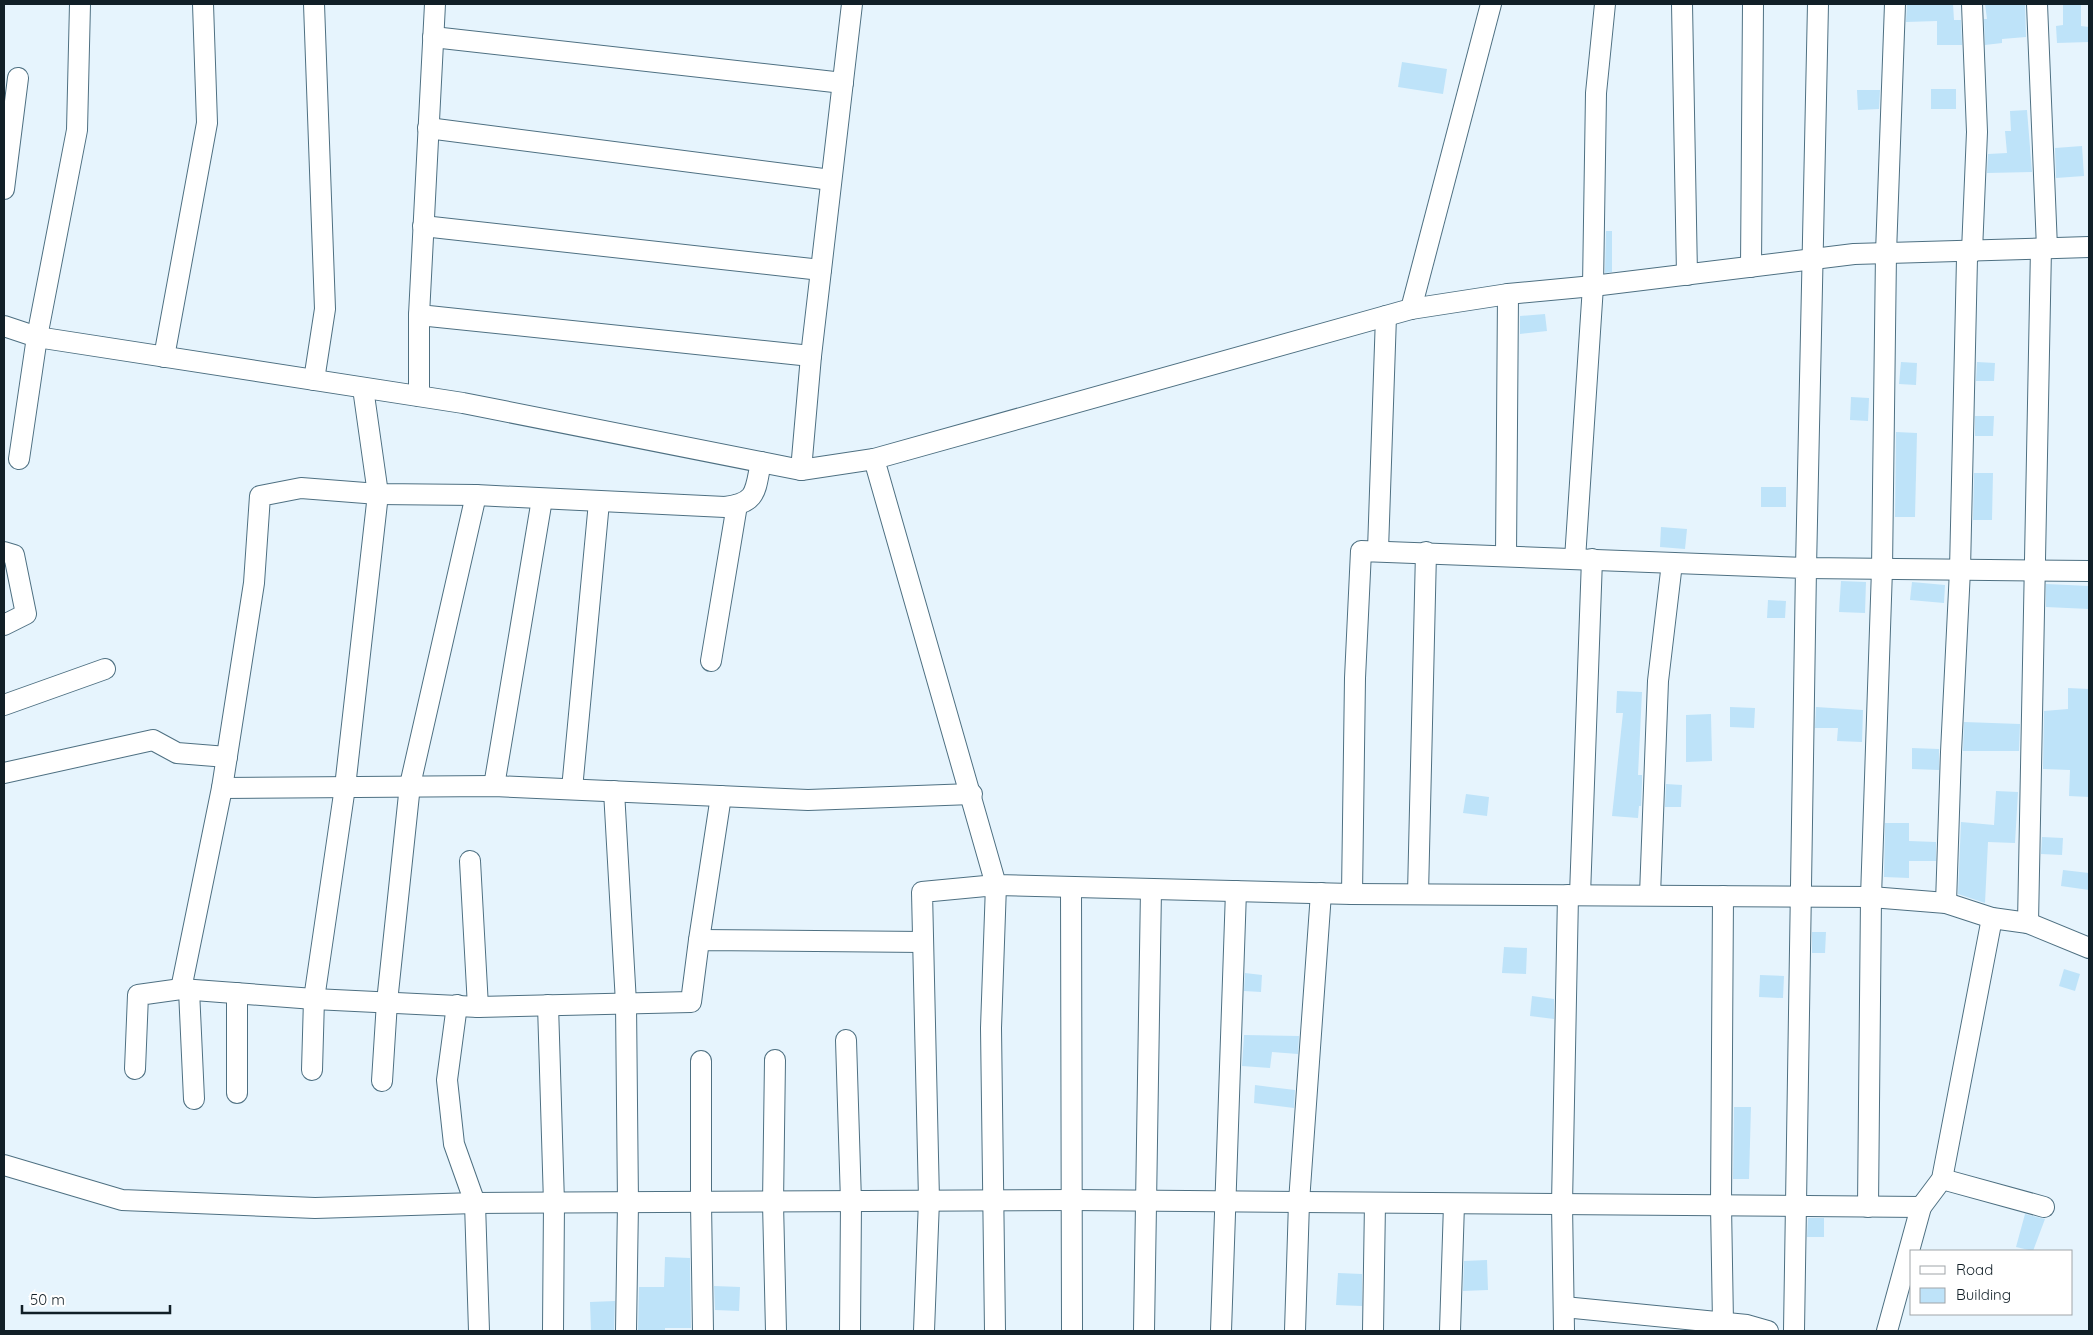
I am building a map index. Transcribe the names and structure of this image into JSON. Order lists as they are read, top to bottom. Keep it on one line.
{"legend":["Road","Building"],"scale_bar":"50 m"}
